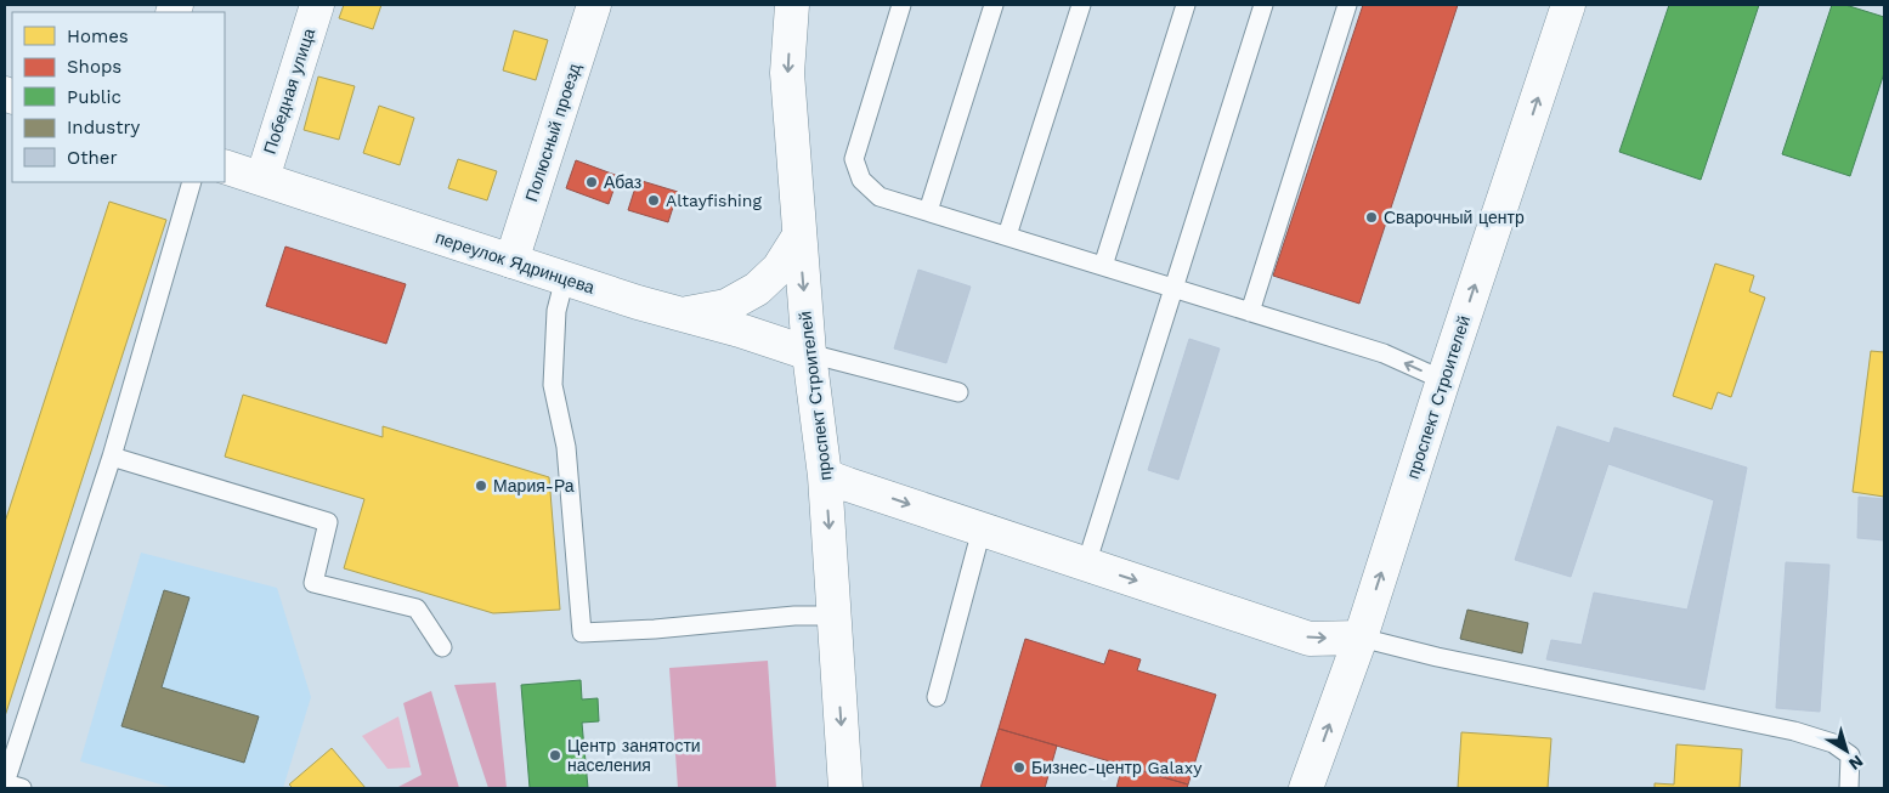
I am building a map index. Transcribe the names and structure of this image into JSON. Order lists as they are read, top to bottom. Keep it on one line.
{"streets":{"main road":["Победная улица","Полюсный проезд","переулок Ядринцева","проспект Строителей"]},"crossings":[["Победная улица","переулок Ядринцева"],["Полюсный проезд","переулок Ядринцева"],["переулок Ядринцева","проспект Строителей"]],"places":["Абаз","Altayfishing","Сварочный центр","Мария-Ра","Центр занятости населения","Бизнес-центр Galaxy"],"legend":["Homes","Shops","Public","Industry","Other"],"north":"bottom right"}
